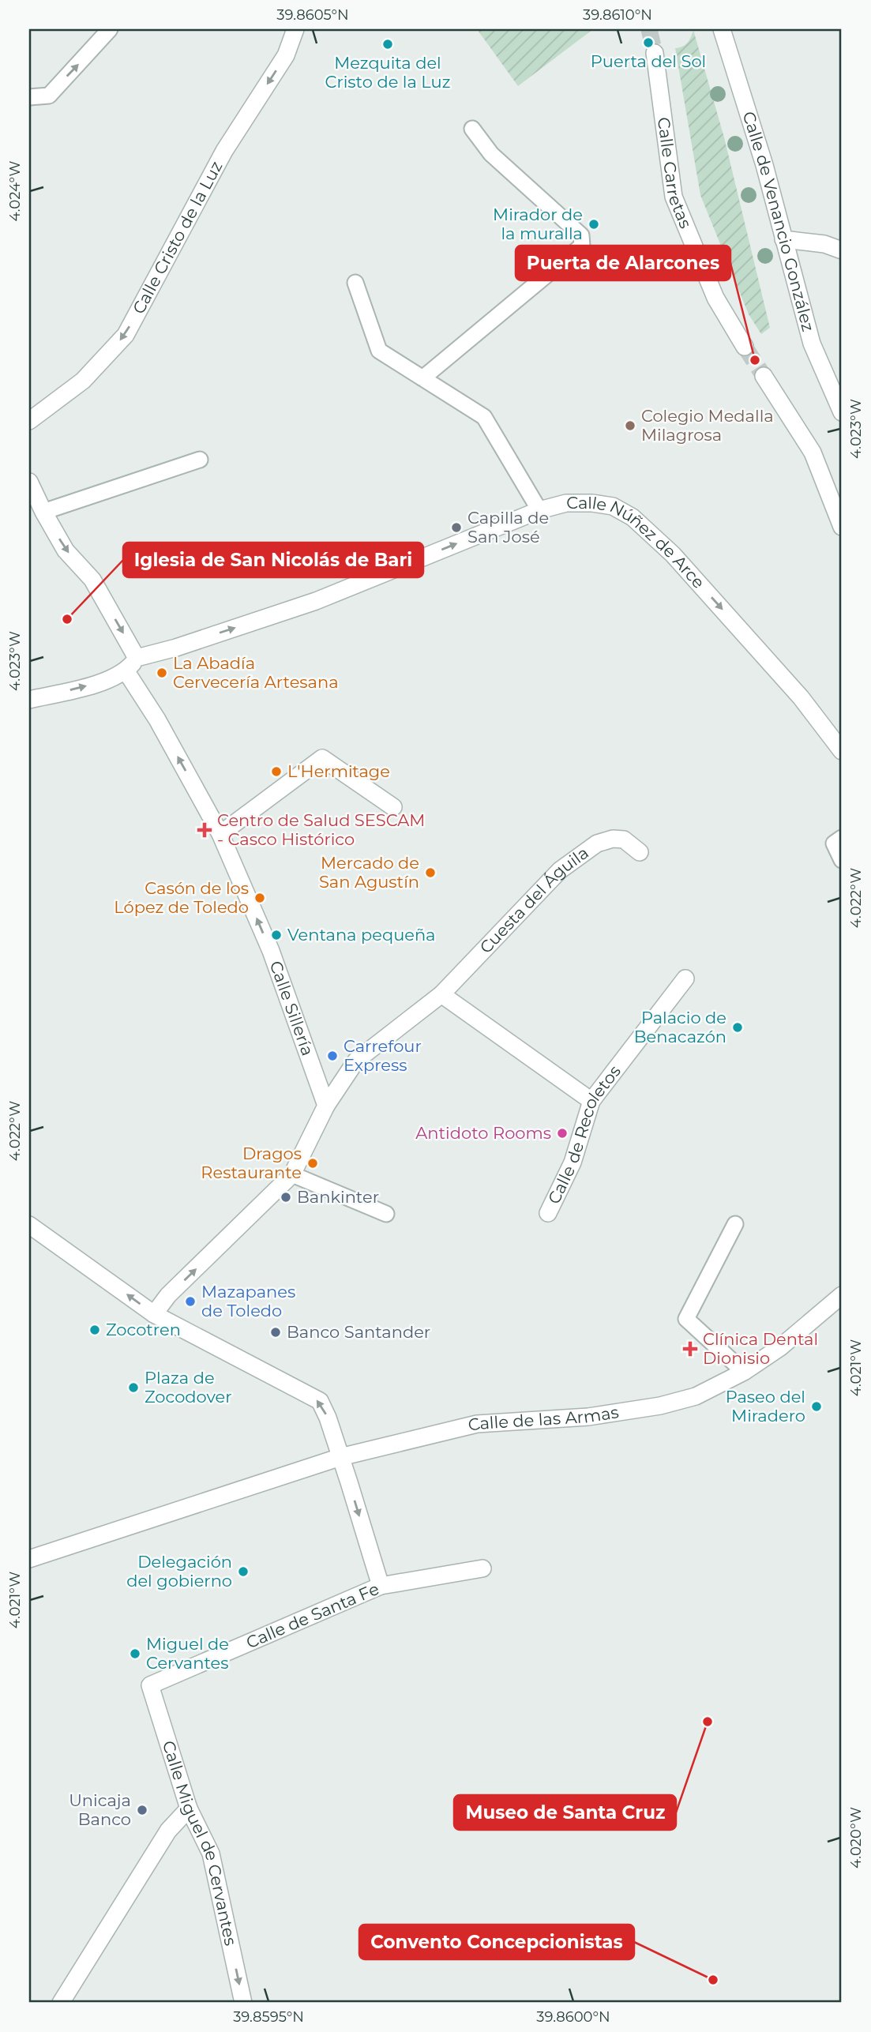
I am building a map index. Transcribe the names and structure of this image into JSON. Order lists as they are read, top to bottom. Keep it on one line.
{"streets":{"street":["Calle Carretas","Calle de Venancio González","Calle Cristo de la Luz","Calle Núñez de Arce","Cuesta del Águila","Calle Sillería","Calle de Recoletos","Calle de las Armas","Calle de Santa Fe","Calle Miguel de Cervantes"]},"crossings":[["Calle Núñez de Arce","Calle Sillería"],["Cuesta del Águila","Calle Sillería"],["Calle de Santa Fe","Calle Miguel de Cervantes"]],"one_way":["Calle Cristo de la Luz","Calle Núñez de Arce","Calle Miguel de Cervantes"],"places":{"other":["Puerta del Sol","Mezquita del Cristo de la Luz","Mirador de la muralla","Puerta de Alarcones","Colegio Medalla Milagrosa","Capilla de San José","Iglesia de San Nicolás de Bari","La Abadía Cervecería Artesana","L'Hermitage","Mercado de San Agustín","Casón de los López de Toledo","Ventana pequeña","Palacio de Benacazón","Carrefour Express","Antidoto Rooms","Dragos Restaurante","Bankinter","Mazapanes de Toledo","Zocotren","Banco Santander","Plaza de Zocodover","Paseo del Miradero","Delegación del gobierno","Miguel de Cervantes","Museo de Santa Cruz","Unicaja Banco","Convento Concepcionistas"],"health":["Centro de Salud SESCAM - Casco Histórico","Clínica Dental Dionisio"]},"coordinates":["39.8605°N","39.8610°N","4.024°W","4.023°W","4.022°W","4.021°W","4.020°W","39.8595°N","39.8600°N"]}
